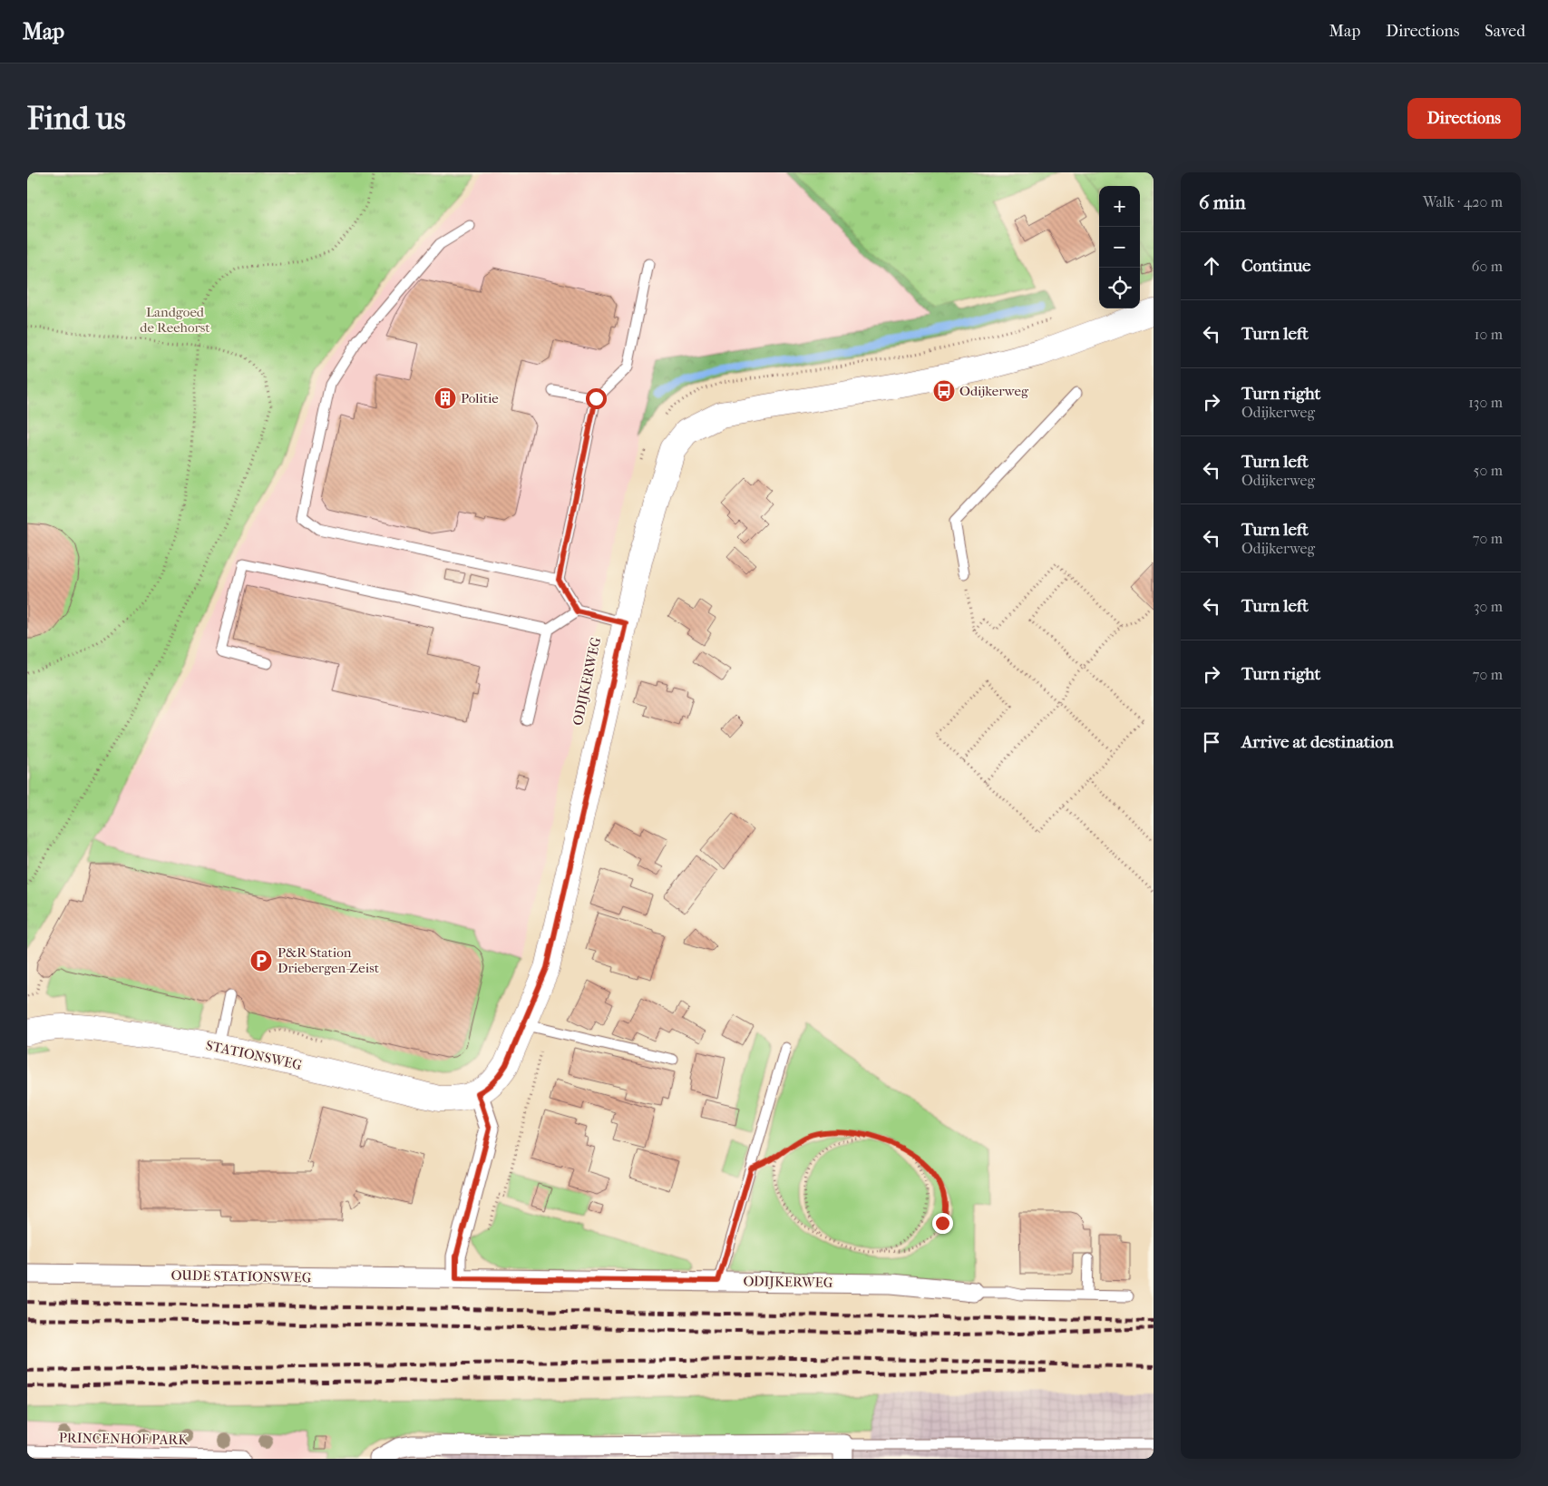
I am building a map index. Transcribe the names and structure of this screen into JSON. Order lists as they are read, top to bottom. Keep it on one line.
{"streets":{"street":["ODIJKERWEG","STATIONSWEG","OUDE STATIONSWEG"],"lane":["PRINCENHOF PARK"]},"crossings":[["ODIJKERWEG","STATIONSWEG"],["ODIJKERWEG","OUDE STATIONSWEG"]],"parks":["Landgoed de Reehorst"],"places":{"bus stop":["Odijkerweg"],"building":["Politie"],"parking":["P&R Station Driebergen-Zeist"]},"page":{"header":"Map","nav":["Map","Directions","Saved"],"buttons":"Directions","title":"Find us","heading":["6 min","Walk · 420 m"],"map_buttons":["+","−"],"list":[["Continue","60 m"],["Turn left","10 m"],["Turn right","Odijkerweg","130 m"],["Turn left","Odijkerweg","50 m"],["Turn left","Odijkerweg","70 m"],["Turn left","30 m"],["Turn right","70 m"],"Arrive at destination"]}}
